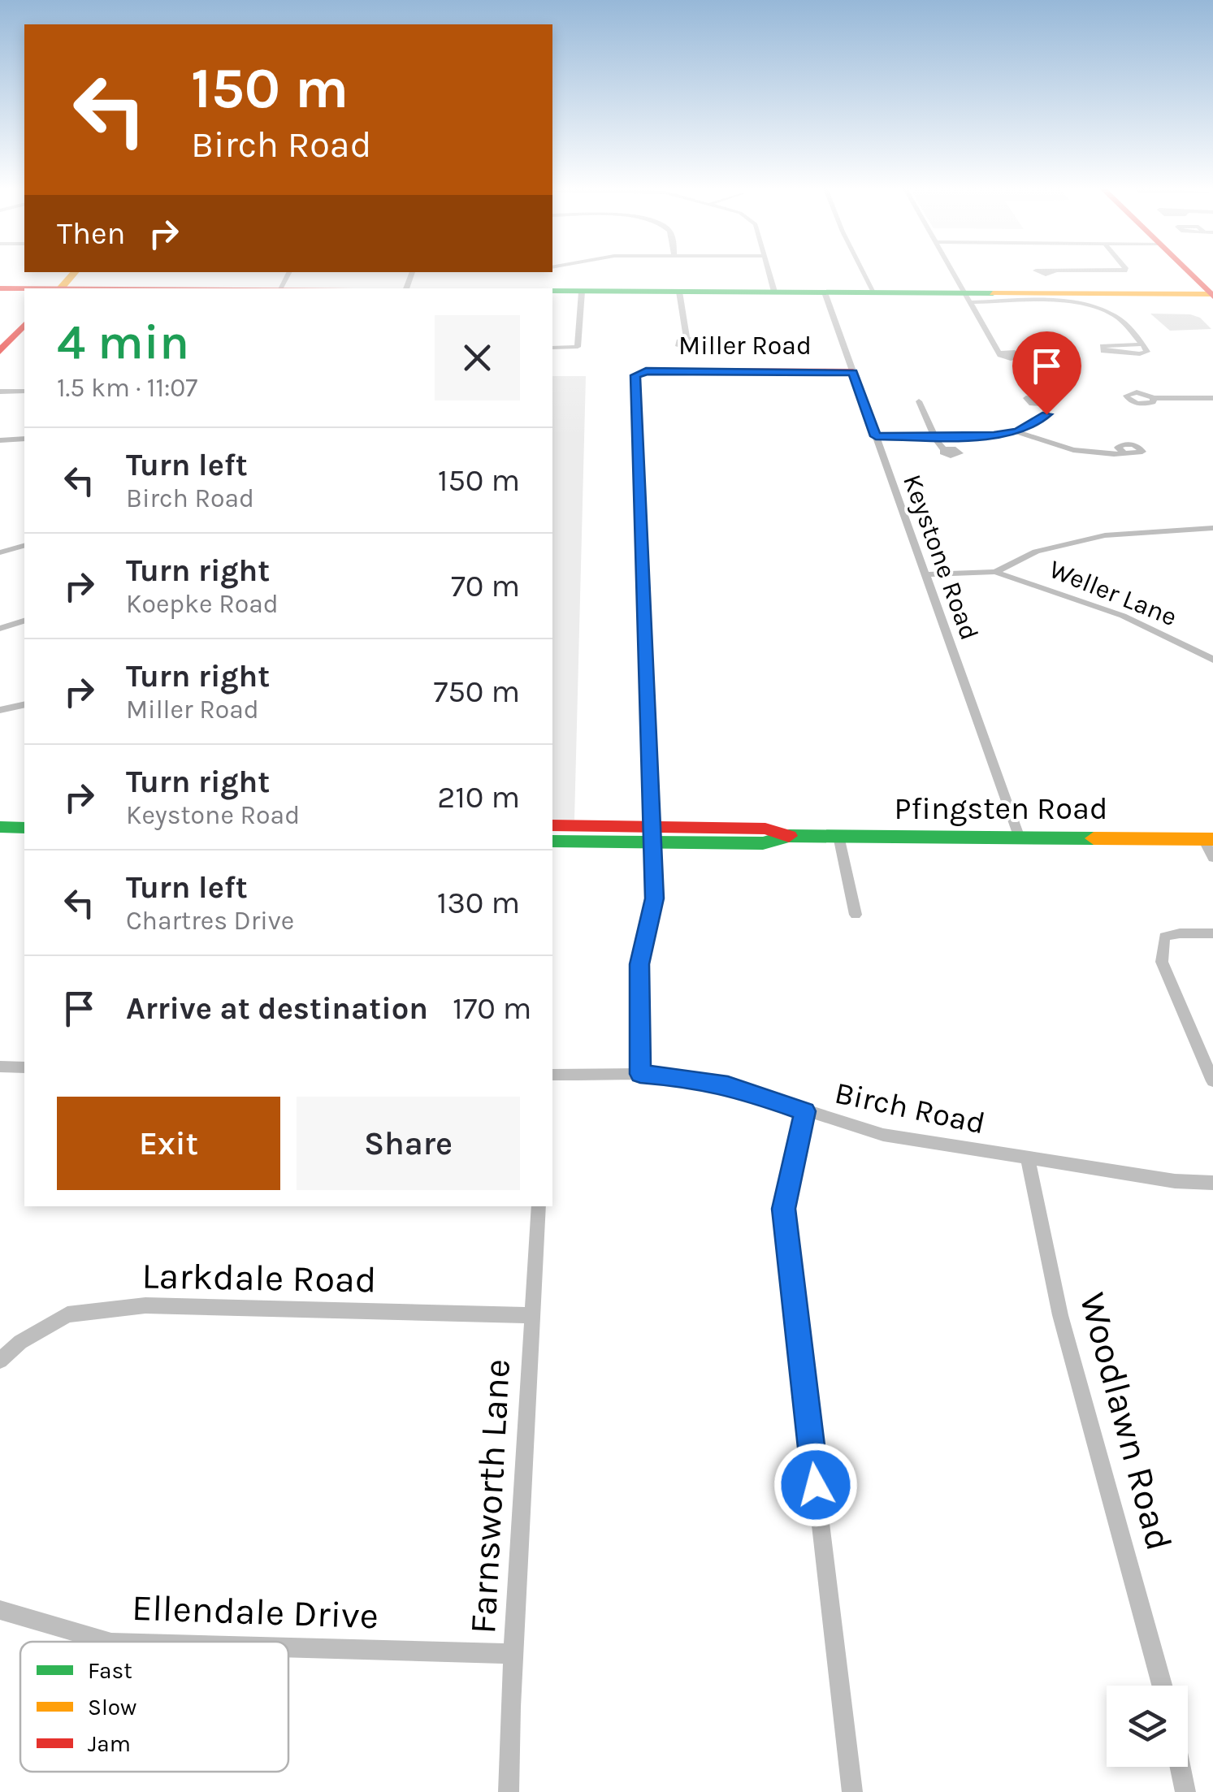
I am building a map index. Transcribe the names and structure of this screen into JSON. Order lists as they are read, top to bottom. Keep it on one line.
{"streets":{"main road":["Miller Road","Pfingsten Road"],"street":["Keystone Road","Weller Lane","Birch Road","Larkdale Road","Woodlawn Road","Farnsworth Lane","Ellendale Drive"]},"crossings":[["Miller Road","Keystone Road"],["Miller Road","Pfingsten Road"],["Keystone Road","Pfingsten Road"],["Birch Road","Woodlawn Road"],["Larkdale Road","Farnsworth Lane"],["Farnsworth Lane","Ellendale Drive"]],"legend":["Fast","Slow","Jam"],"page":{"turn":["150 m","Birch Road"],"then":"Then","heading":["4 min","1.5 km · 11:07"],"list":[{"name":"Turn left","note":"Birch Road","value":"150 m"},{"name":"Turn right","note":"Koepke Road","value":"70 m"},{"name":"Turn right","note":"Miller Road","value":"750 m"},{"name":"Turn right","note":"Keystone Road","value":"210 m"},{"name":"Turn left","note":"Chartres Drive","value":"130 m"},{"name":"Arrive at destination","value":"170 m"}],"buttons":["Exit","Share"]}}
